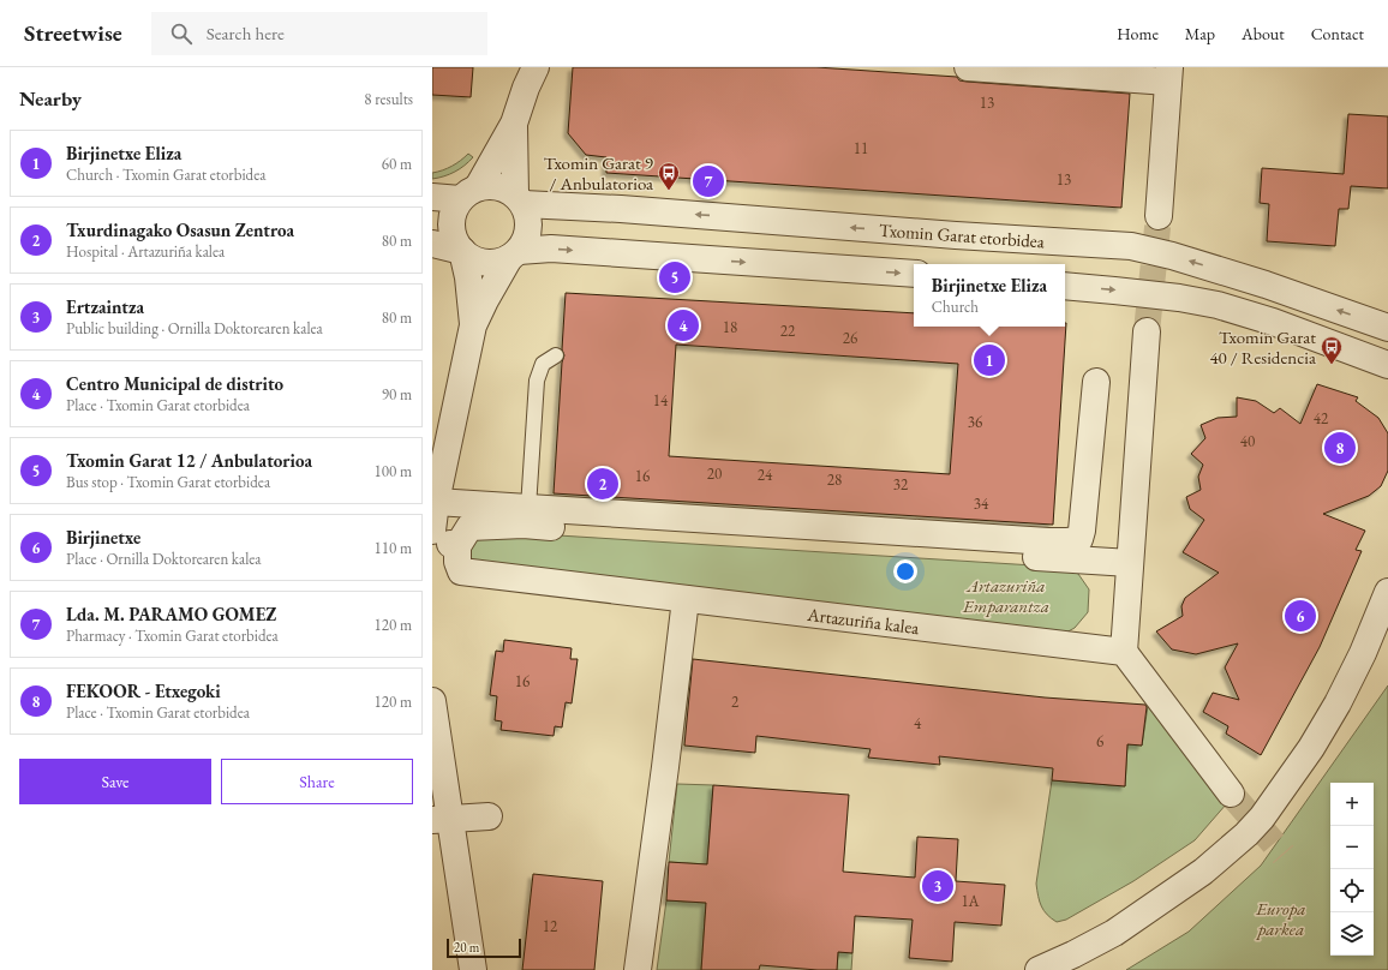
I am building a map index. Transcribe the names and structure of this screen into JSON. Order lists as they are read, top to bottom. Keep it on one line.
{"streets":{"street":["Txomin Garat etorbidea","Artazuriña kalea"]},"parks":["Artazuriña Emparantza","Europa parkea"],"places":{"bus stop":["Txomin Garat 9 / Anbulatorioa","Txomin Garat 40 / Residencia"]},"house_numbers":["13","11","13","18","22","26","14","42","36","40","20","24","16","28","32","34","16","2","4","6","1A","12"],"scale_bar":"20 m","page":{"header":"Streetwise","search":"Search here","nav":["Home","Map","About","Contact"],"heading":["Nearby","8 results"],"list":[{"mark":"1","name":"Birjinetxe Eliza","note":"Church · Txomin Garat etorbidea","value":"60 m"},{"mark":"2","name":"Txurdinagako Osasun Zentroa","note":"Hospital · Artazuriña kalea","value":"80 m"},{"mark":"3","name":"Ertzaintza","note":"Public building · Ornilla Doktorearen kalea","value":"80 m"},{"mark":"4","name":"Centro Municipal de distrito","note":"Place · Txomin Garat etorbidea","value":"90 m"},{"mark":"5","name":"Txomin Garat 12 / Anbulatorioa","note":"Bus stop · Txomin Garat etorbidea","value":"100 m"},{"mark":"6","name":"Birjinetxe","note":"Place · Ornilla Doktorearen kalea","value":"110 m"},{"mark":"7","name":"Lda. M. PARAMO GOMEZ","note":"Pharmacy · Txomin Garat etorbidea","value":"120 m"},{"mark":"8","name":"FEKOOR - Etxegoki","note":"Place · Txomin Garat etorbidea","value":"120 m"}],"pins":["7","5","4","1","8","2","6","3"],"popup":["Birjinetxe Eliza","Church"],"buttons":["Save","Share"],"map_buttons":["+","−"],"scale":"20 m"}}
